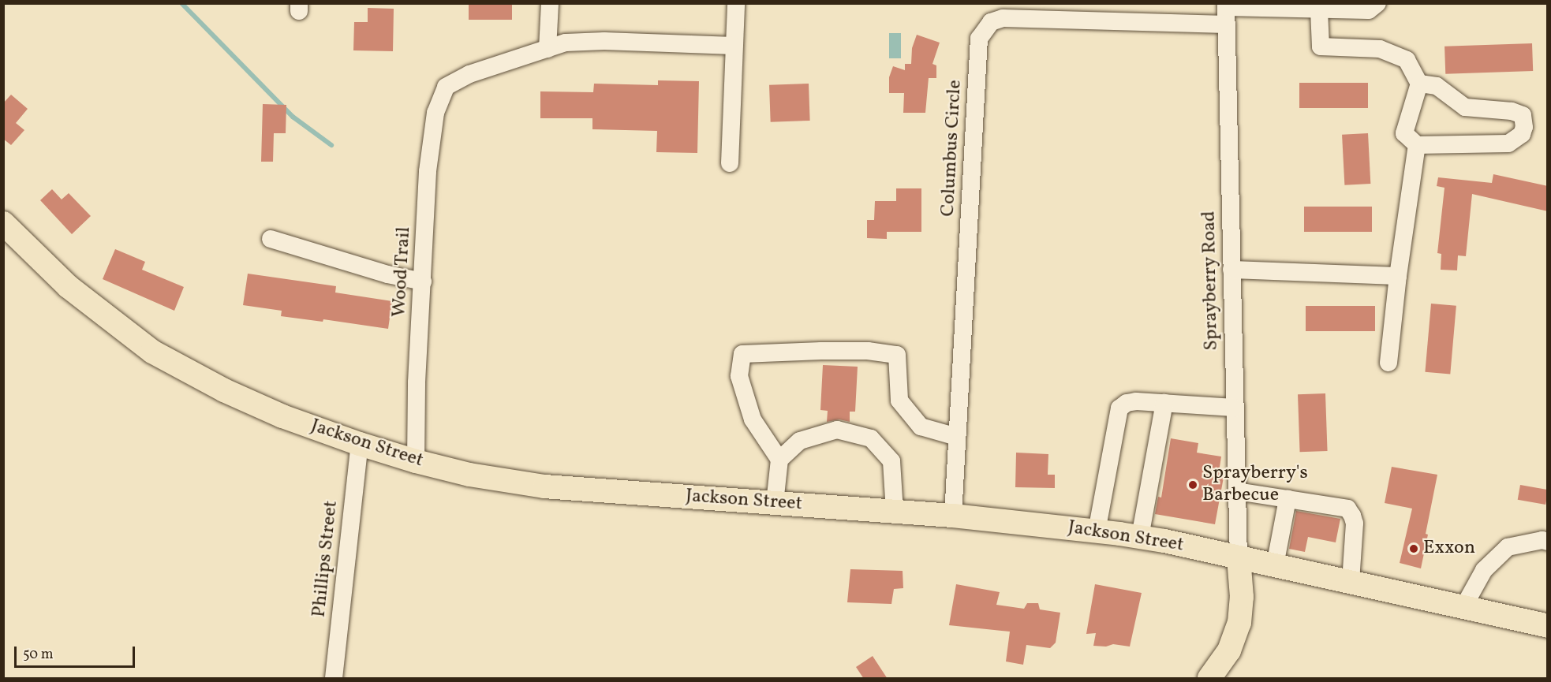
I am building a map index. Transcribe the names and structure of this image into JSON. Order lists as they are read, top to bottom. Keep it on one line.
{"streets":{"main road":["Jackson Street"],"street":["Columbus Circle","Wood Trail","Sprayberry Road","Phillips Street"]},"crossings":[["Columbus Circle","Sprayberry Road"],["Columbus Circle","Jackson Street"],["Wood Trail","Jackson Street"],["Sprayberry Road","Jackson Street"],["Jackson Street","Phillips Street"]],"places":["Sprayberry's Barbecue","Exxon"],"scale_bar":"50 m"}
